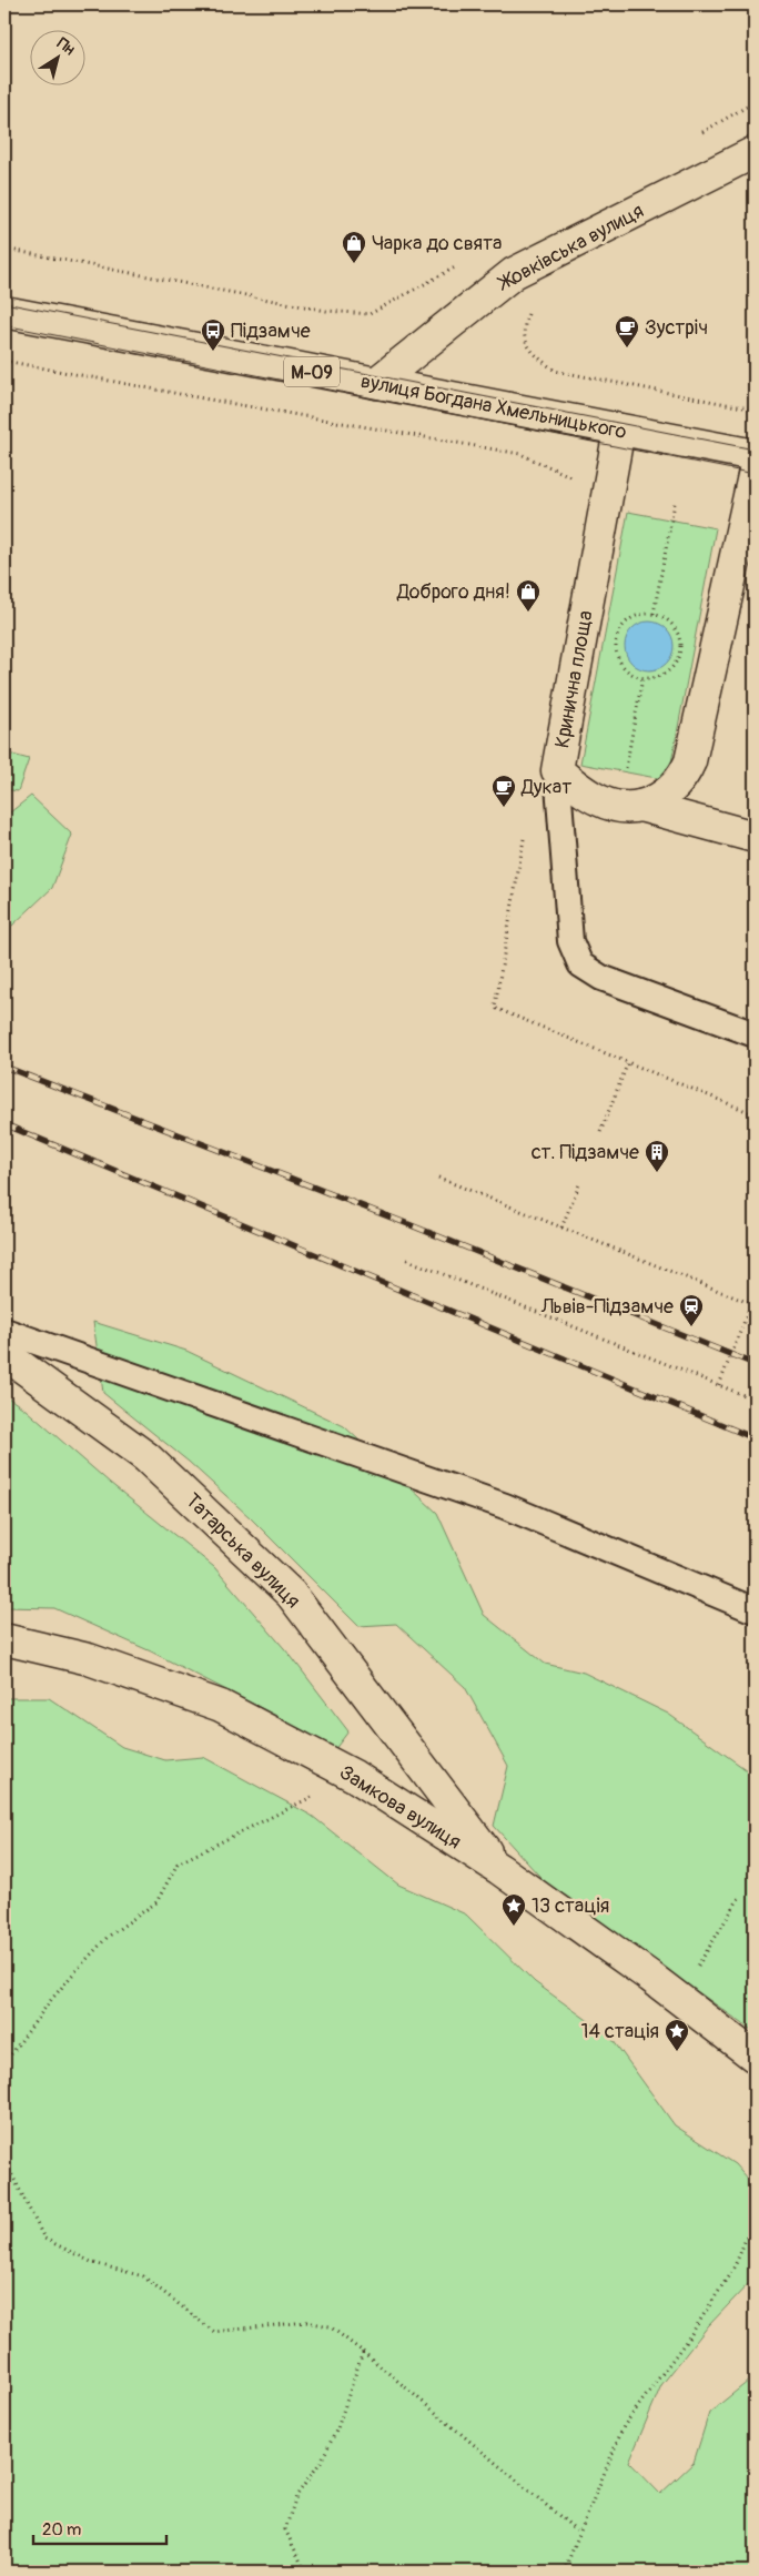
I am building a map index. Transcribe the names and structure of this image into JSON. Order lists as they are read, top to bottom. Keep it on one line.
{"streets":{"street":["Жовківська вулиця","М-09","вулиця Богдана Хмельницького","Кринична площа","Татарська вулиця","Замкова вулиця"]},"crossings":[["Жовківська вулиця","вулиця Богдана Хмельницького"],["вулиця Богдана Хмельницького","Кринична площа"],["Татарська вулиця","Замкова вулиця"]],"places":{"shop":["Чарка до святa","Доброго дня!"],"cafe":["Зустріч","Дукат"],"bus stop":["Підзамче"],"building":["ст. Підзамче"],"station":["Львів-Підзамче"],"place":["13 стація","14 стація"]},"scale_bar":"20 m","north":"top right"}
